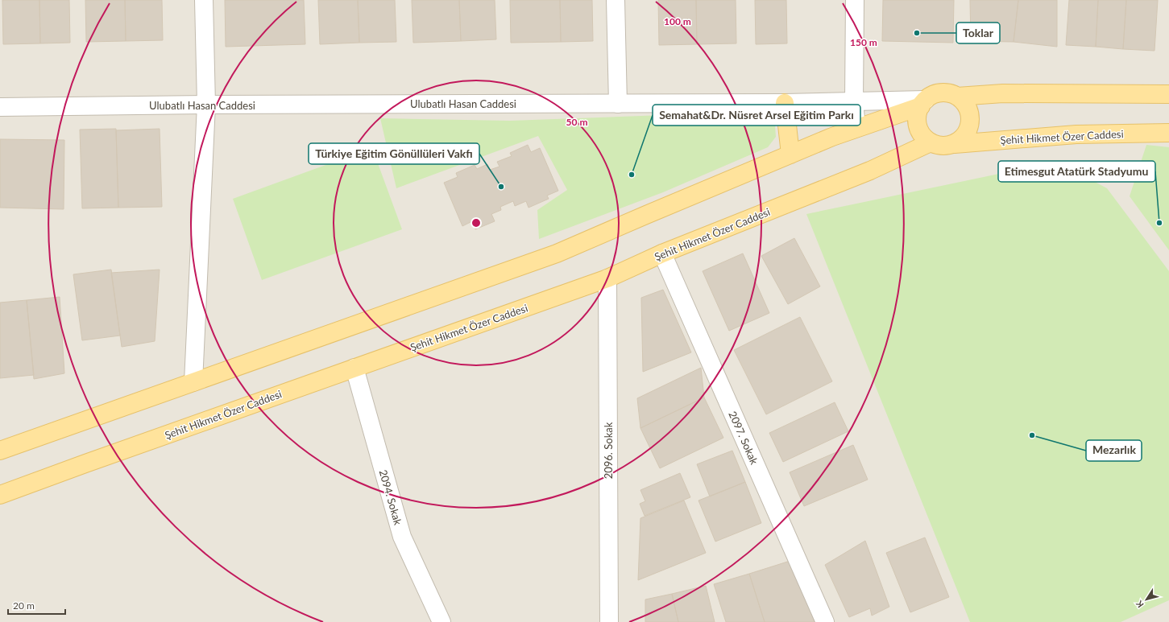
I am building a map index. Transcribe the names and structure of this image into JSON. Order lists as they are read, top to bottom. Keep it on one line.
{"streets":{"main road":["Şehit Hikmet Özer Caddesi"],"street":["Ulubatlı Hasan Caddesi","2097. Sokak","2096. Sokak","2094. Sokak"]},"crossings":[["Ulubatlı Hasan Caddesi","Şehit Hikmet Özer Caddesi"],["Şehit Hikmet Özer Caddesi","2097. Sokak"],["Şehit Hikmet Özer Caddesi","2096. Sokak"],["Şehit Hikmet Özer Caddesi","2094. Sokak"]],"places":["Toklar","Semahat&Dr. Nüsret Arsel Eğitim Parkı","Türkiye Eğitim Gönüllüleri Vakfı","Etimesgut Atatürk Stadyumu","Mezarlık"],"scale_bar":"20 m","north":"bottom left","rings":["100 m","150 m","50 m"]}
